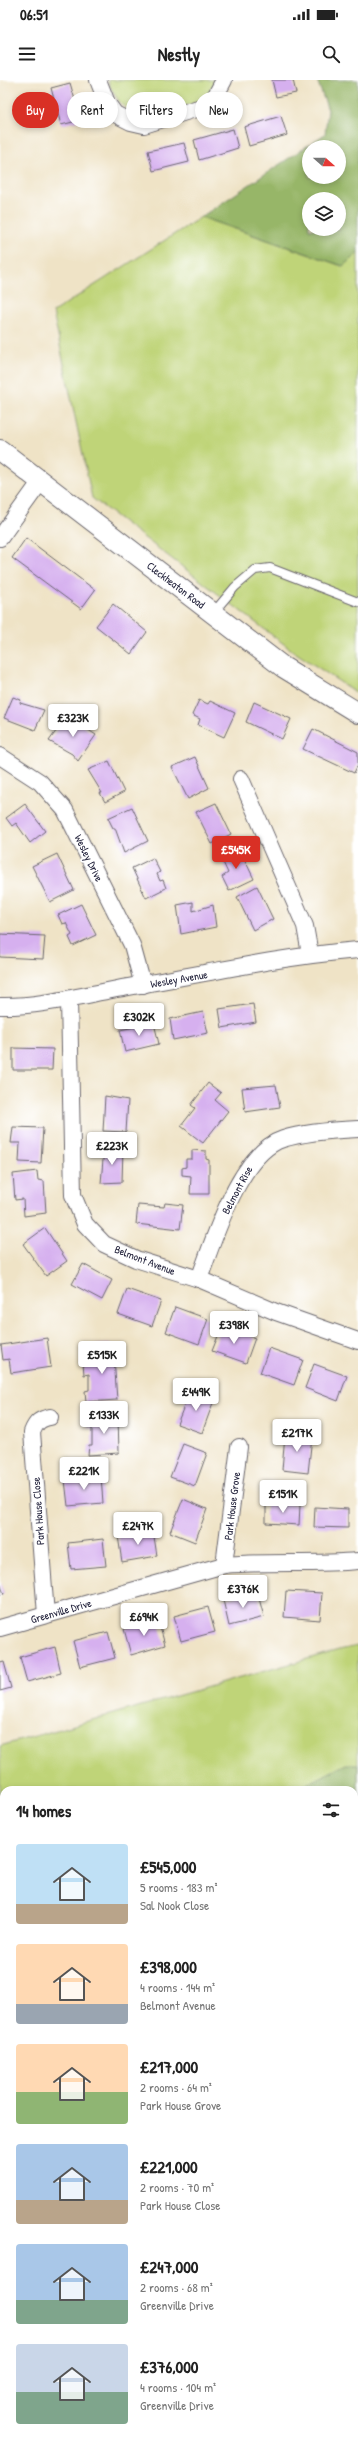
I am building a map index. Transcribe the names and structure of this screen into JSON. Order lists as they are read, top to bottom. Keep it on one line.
{"streets":{"street":["Cleckheaton Road","Wesley Drive","Wesley Avenue","Belmont Rise","Belmont Avenue","Park House Grove","Park House Close","Greenville Drive"]},"crossings":[["Wesley Drive","Wesley Avenue"],["Wesley Avenue","Belmont Avenue"],["Belmont Rise","Belmont Avenue"],["Park House Grove","Greenville Drive"],["Park House Close","Greenville Drive"]],"north":"right","page":{"status":"06:51","header":"Nestly","chip":["Buy","Rent","Filters","New"],"price":["£323K","£545K","£302K","£223K","£398K","£515K","£449K","£133K","£217K","£221K","£151K","£247K","£376K","£694K"],"heading":"14 homes","list":[{"name":"£545,000","note":"5 rooms · 183 m² · Sal Nook Close"},{"name":"£398,000","note":"4 rooms · 144 m² · Belmont Avenue"},{"name":"£217,000","note":"2 rooms · 64 m² · Park House Grove"},{"name":"£221,000","note":"2 rooms · 70 m² · Park House Close"},{"name":"£247,000","note":"2 rooms · 68 m² · Greenville Drive"},{"name":"£376,000","note":"4 rooms · 104 m² · Greenville Drive"}]}}
